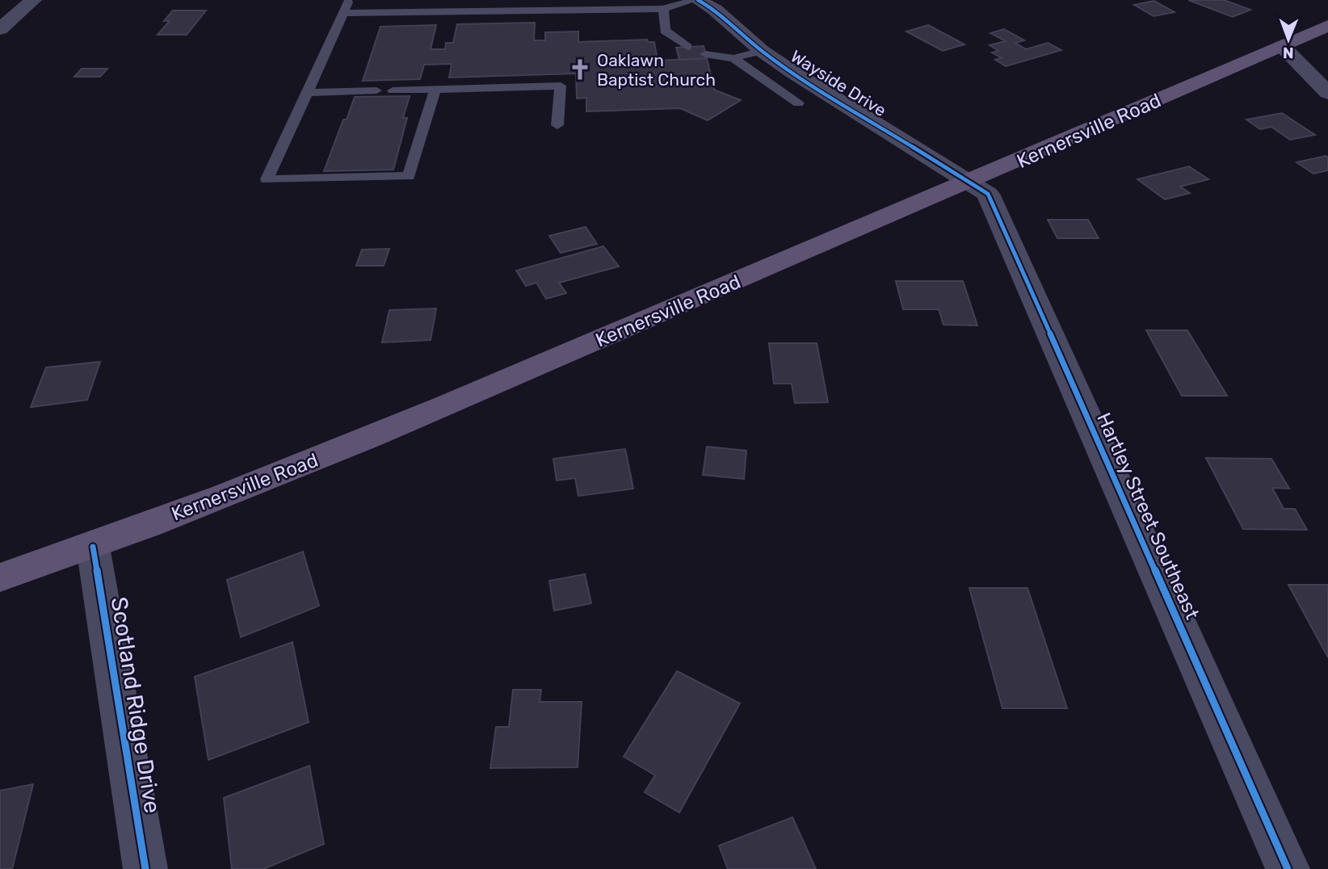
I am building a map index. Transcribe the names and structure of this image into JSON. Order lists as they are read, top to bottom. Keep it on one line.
{"streets":{"main road":["Kernersville Road"],"street":["Wayside Drive","Hartley Street Southeast","Scotland Ridge Drive"]},"crossings":[["Wayside Drive","Kernersville Road"],["Wayside Drive","Hartley Street Southeast"],["Kernersville Road","Hartley Street Southeast"],["Kernersville Road","Scotland Ridge Drive"]],"places":{"church":["Oaklawn Baptist Church"]},"north":"bottom"}
